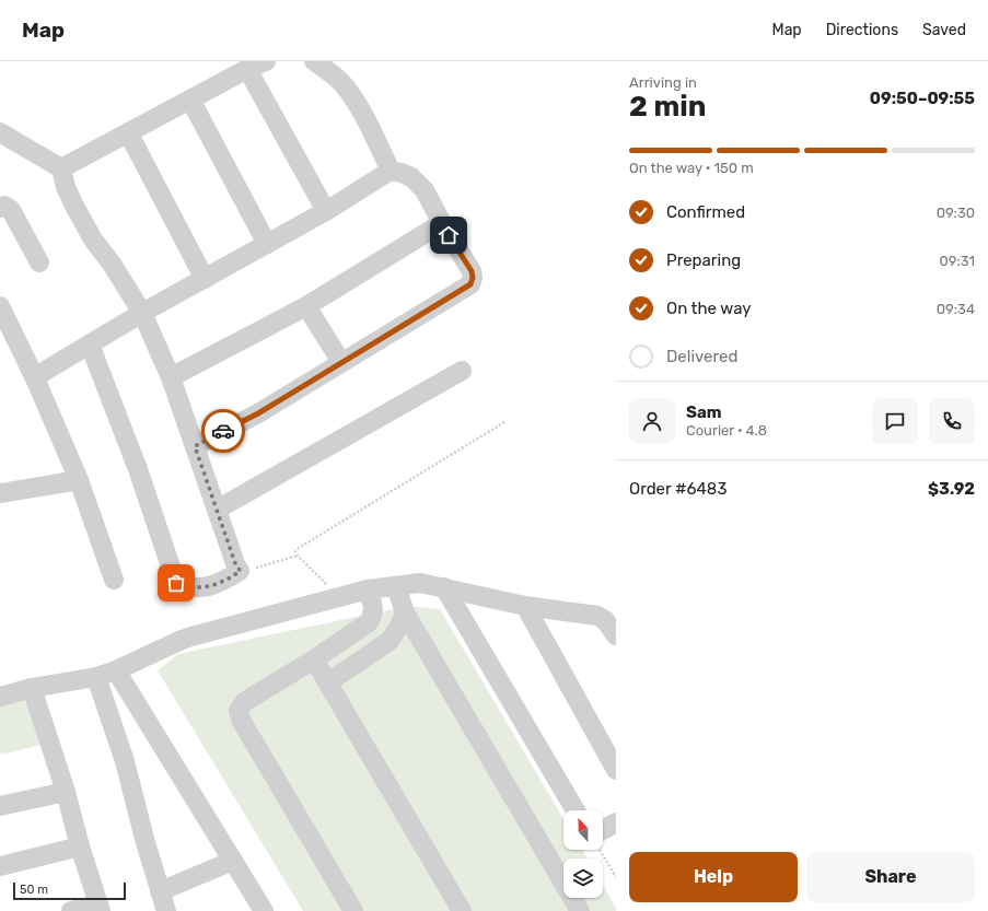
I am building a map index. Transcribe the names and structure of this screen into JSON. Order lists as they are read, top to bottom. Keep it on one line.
{"scale_bar":"50 m","north":"top","page":{"header":"Map","nav":["Map","Directions","Saved"],"heading":["2 min","Arriving in","09:50–09:55"],"panel":["Sam","Courier · 4.8","Order #6483","$3.92"],"bar":"On the way · 150 m","list":[["Confirmed","09:30"],["Preparing","09:31"],["On the way","09:34"],"Delivered"],"buttons":["Help","Share"],"scale":"50 m"}}
